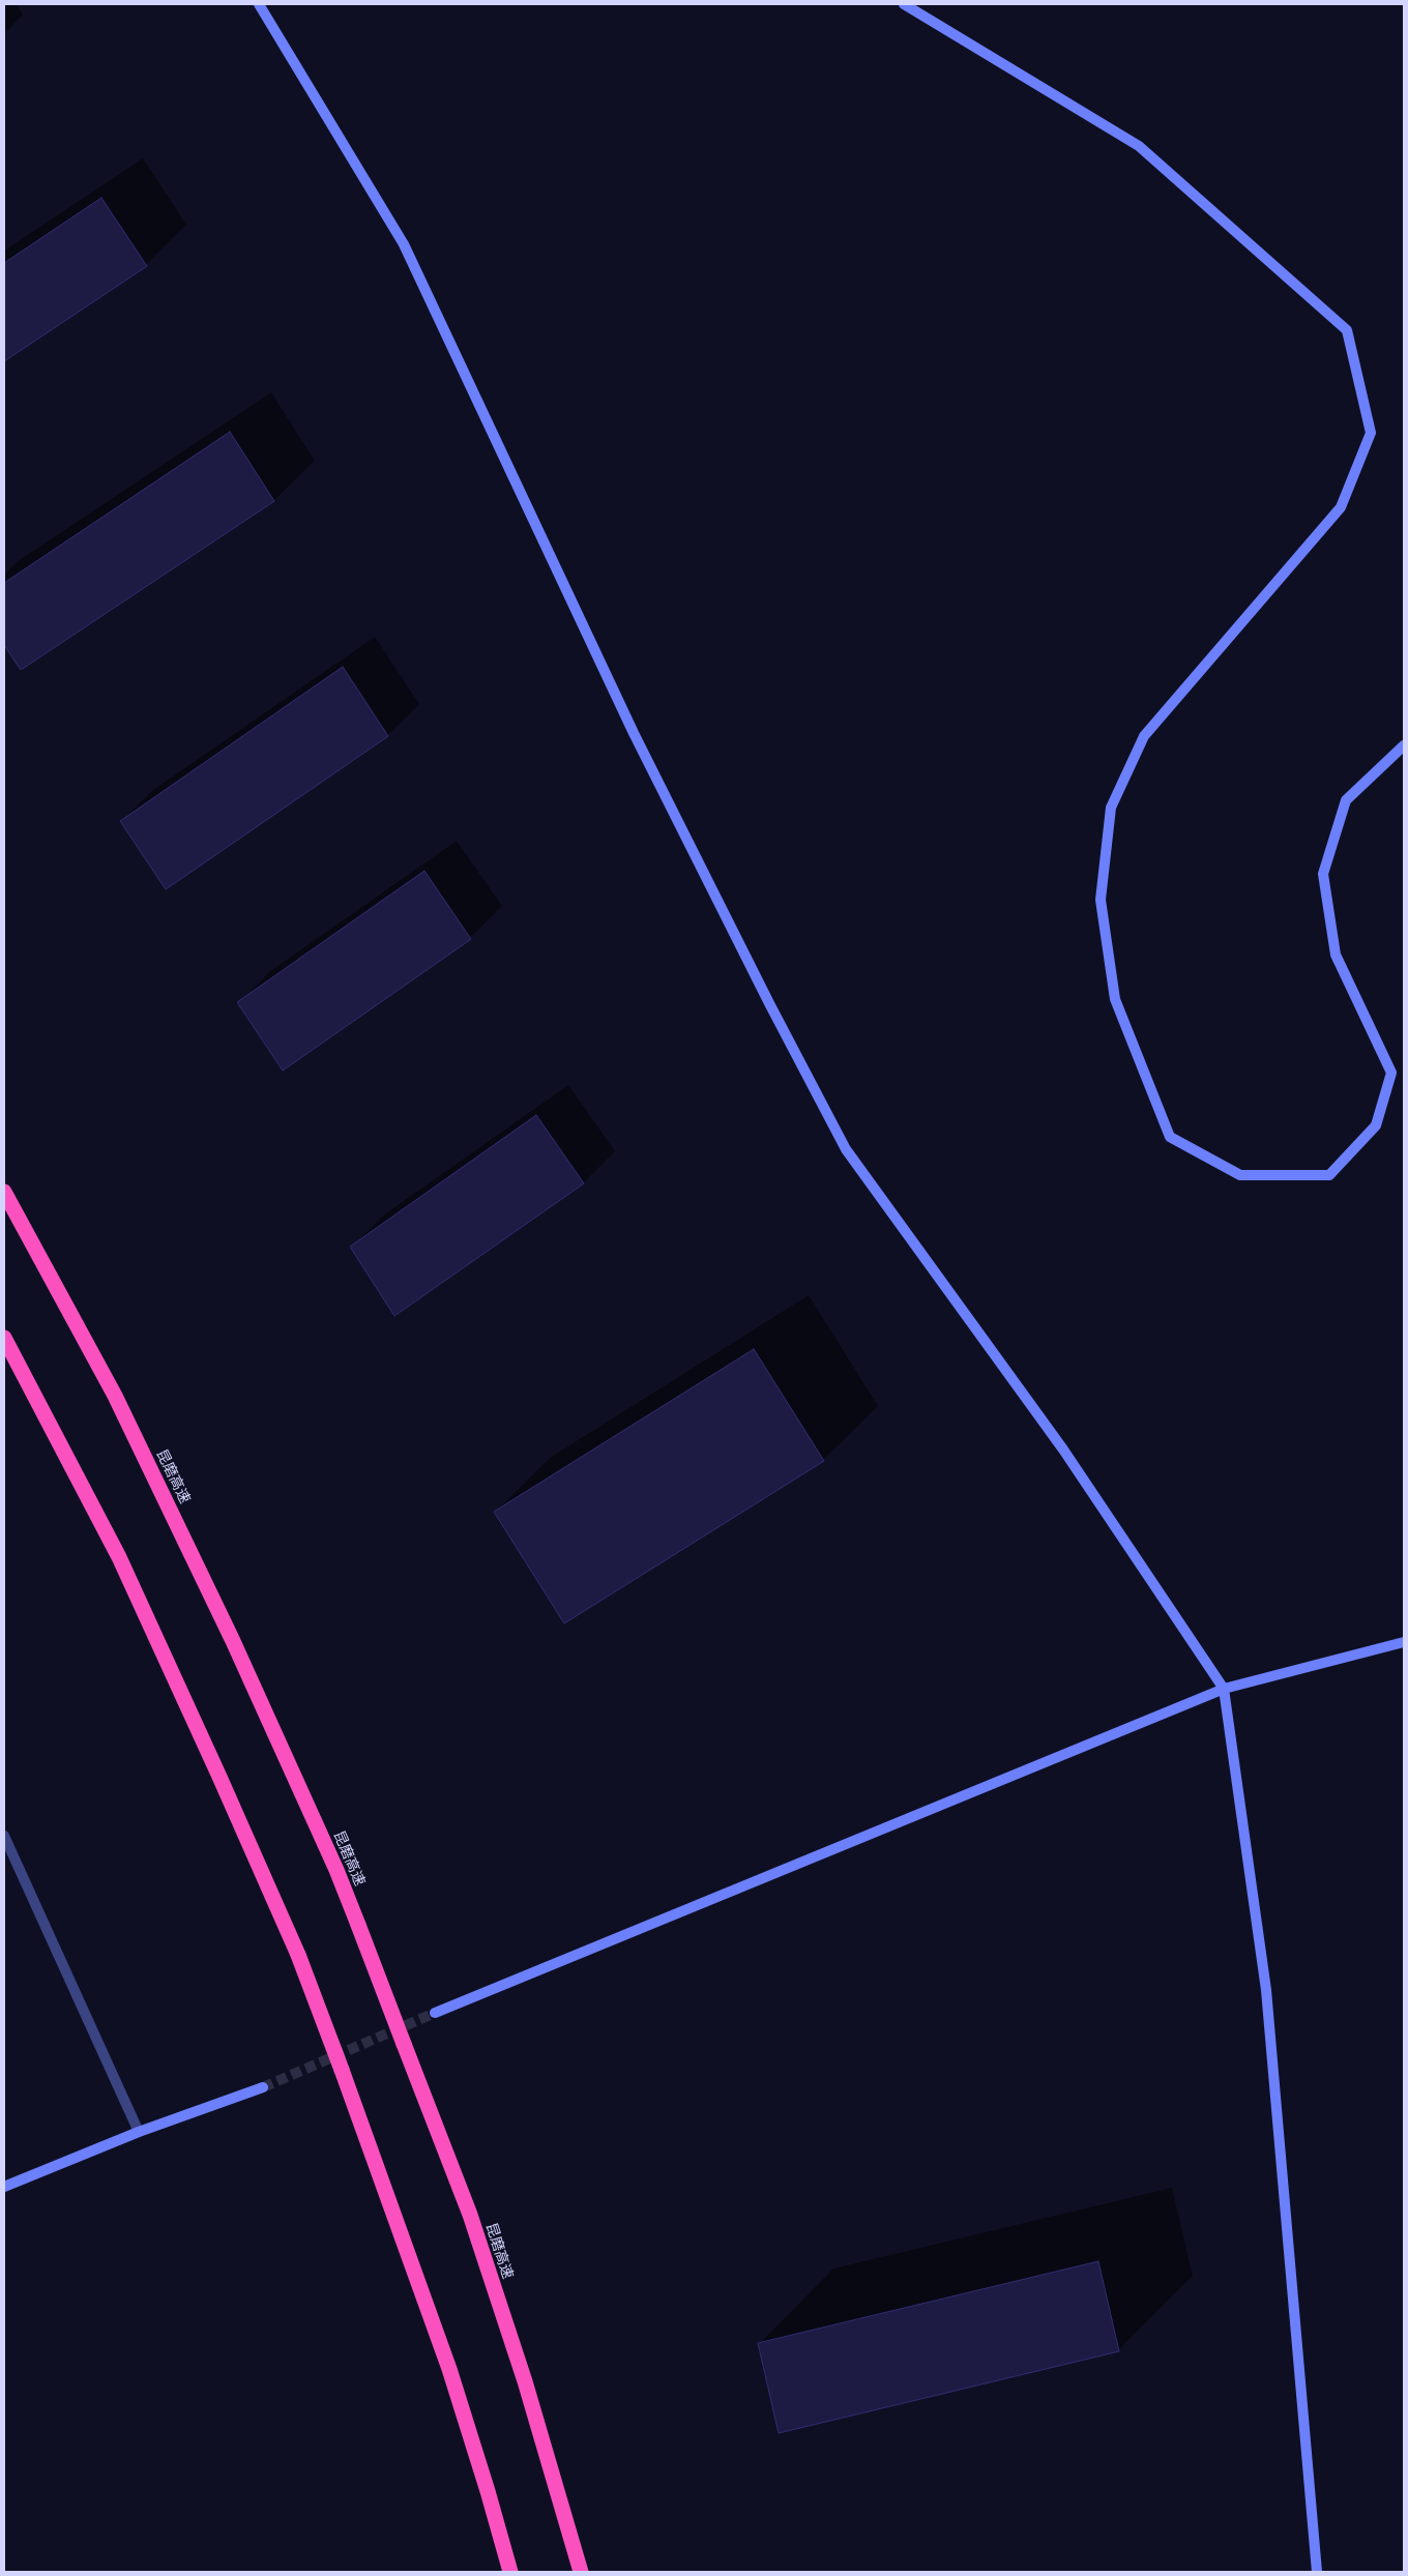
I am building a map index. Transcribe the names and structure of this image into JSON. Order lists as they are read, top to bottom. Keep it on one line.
{"streets":{"highway":["昆磨高速"]}}
